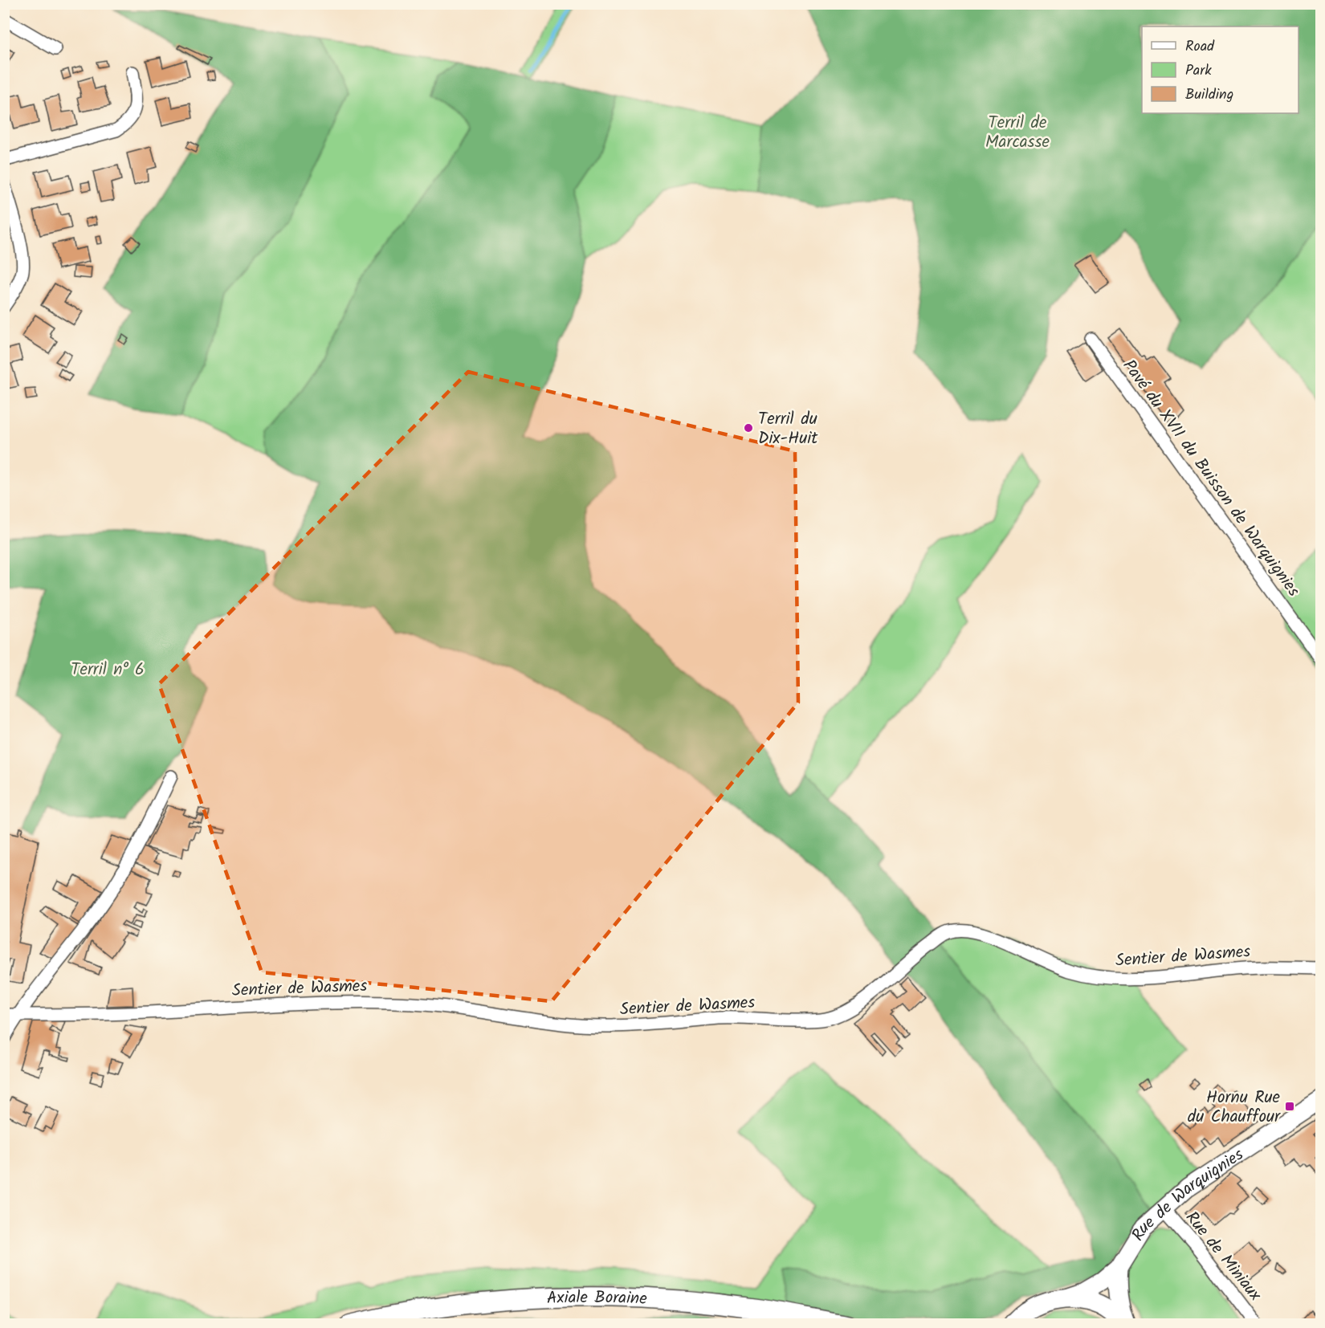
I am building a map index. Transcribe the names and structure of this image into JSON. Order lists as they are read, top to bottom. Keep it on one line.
{"streets":{"main road":["Axiale Boraine"],"street":["Pavé du XVII du Buisson de Warquignies","Sentier de Wasmes","Rue de Warquignies","Rue de Miniaux"]},"crossings":[["Rue de Warquignies","Rue de Miniaux"]],"parks":["Terril de Marcasse","Terril n° 6"],"places":{"other":["Terril du Dix-Huit"],"transit":["Hornu Rue du Chauffour"]},"legend":["Road","Park","Building"]}
